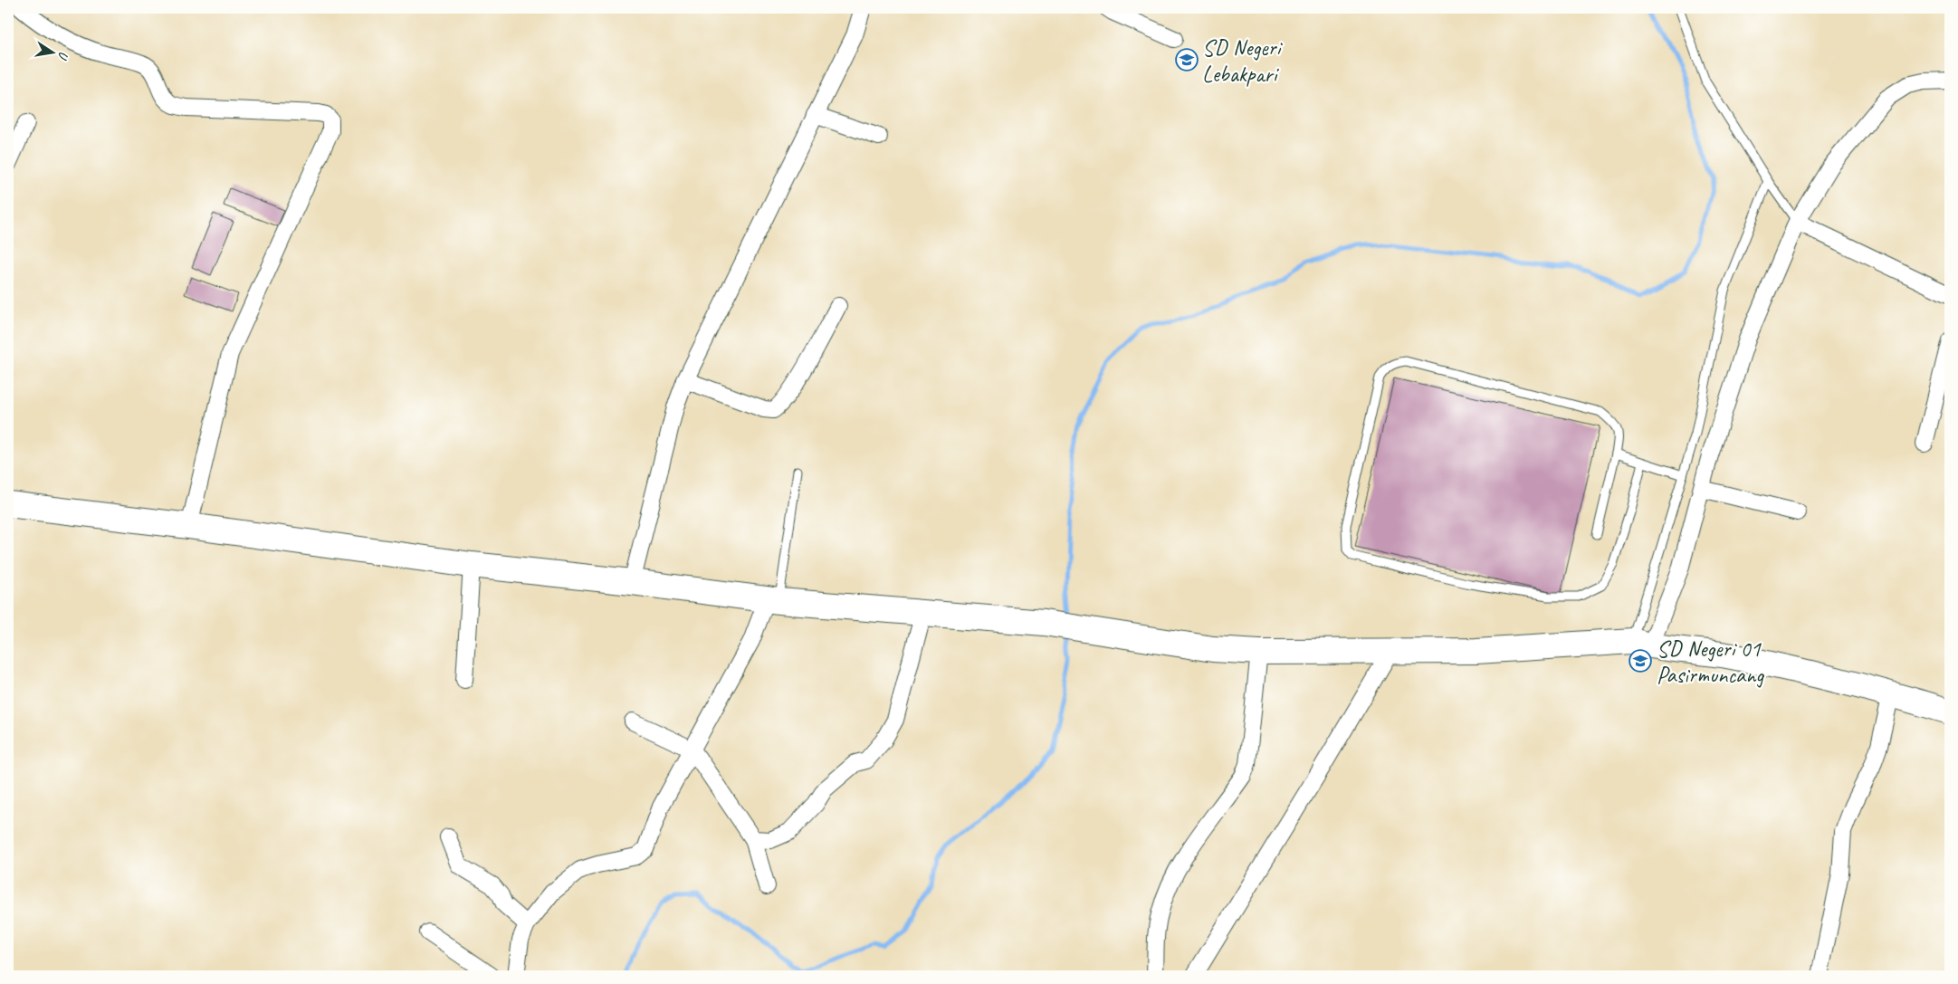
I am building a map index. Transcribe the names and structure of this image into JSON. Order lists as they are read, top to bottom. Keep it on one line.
{"places":{"school or university":["SD Negeri Lebakpari","SD Negeri 01 Pasirmuncang"]},"north":"right"}
